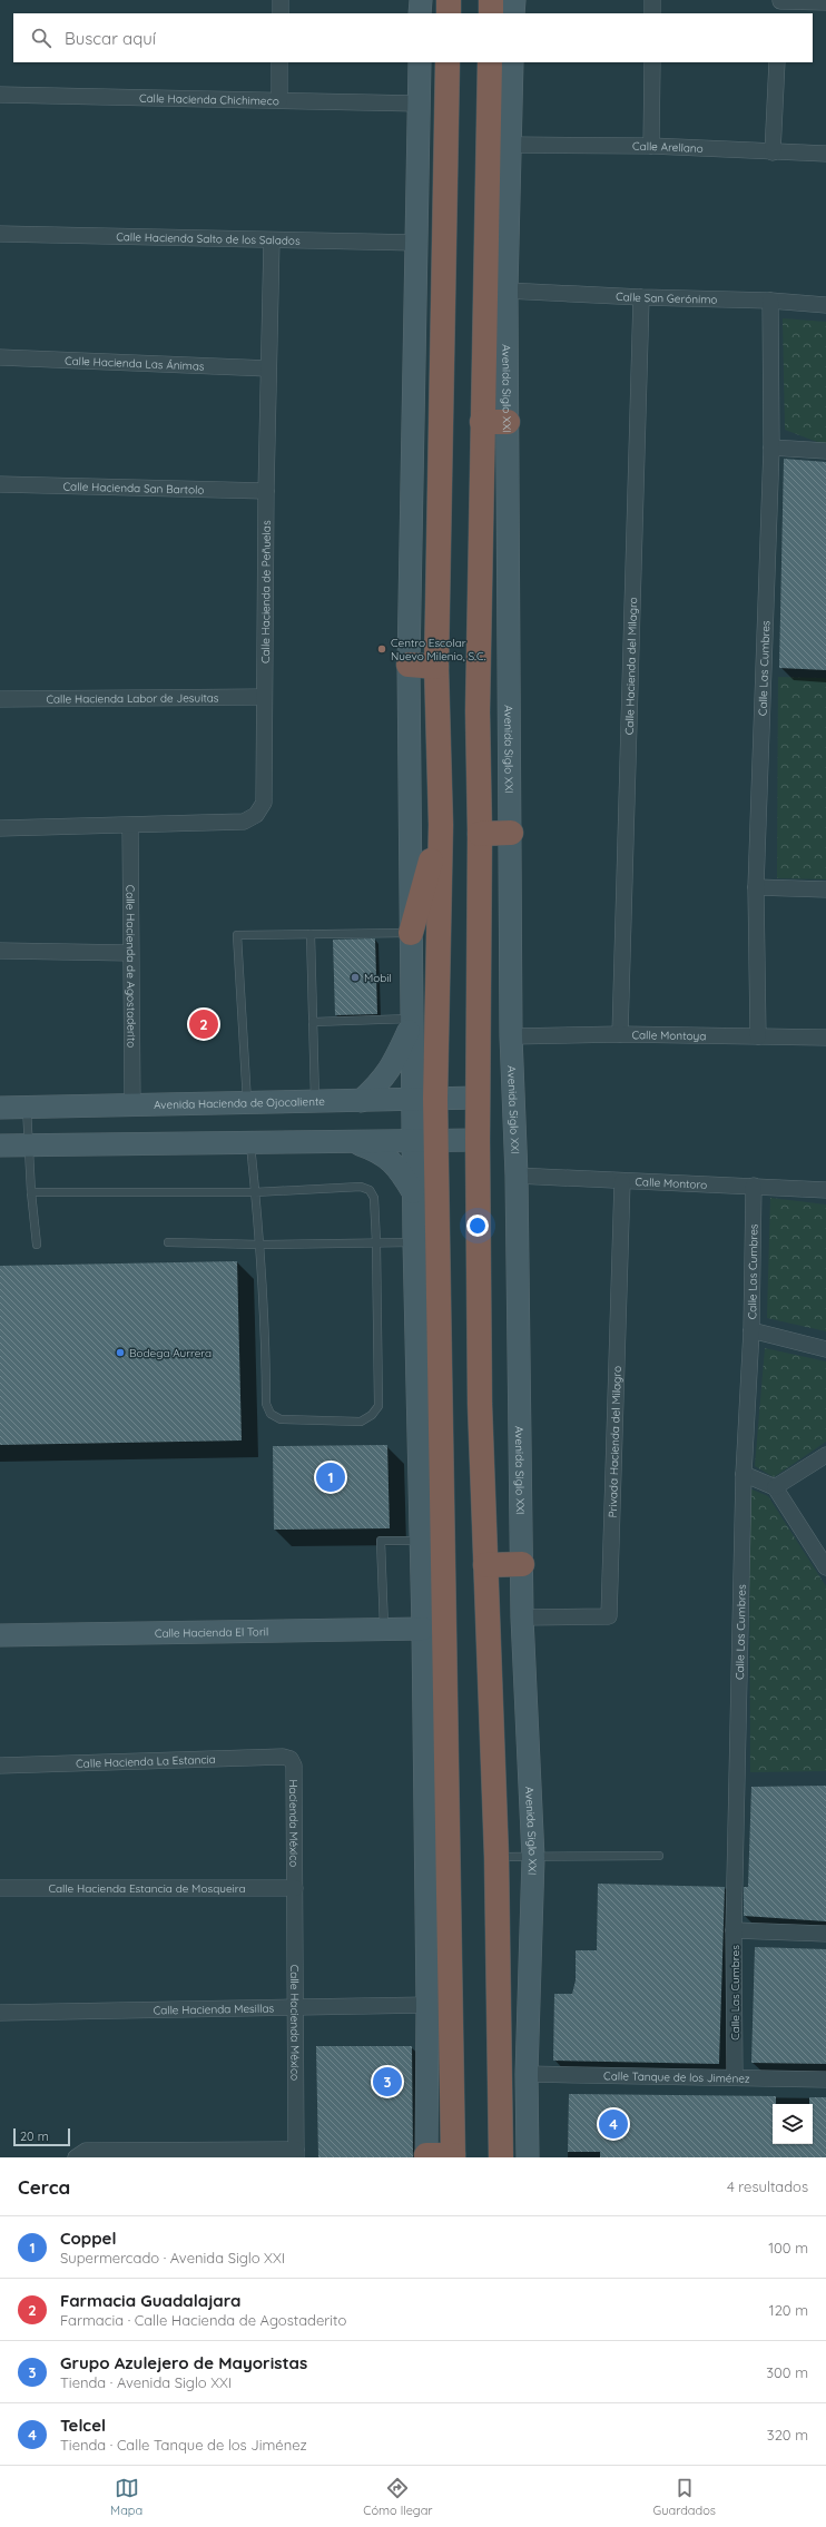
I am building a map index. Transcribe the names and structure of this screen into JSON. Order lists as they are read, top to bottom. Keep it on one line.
{"streets":{"street":["Calle Hacienda Chichimeco","Calle Arellano","Calle Hacienda Salto de los Salados","Calle San Gerónimo","Calle Hacienda Las Ánimas","Avenida Siglo XXI","Calle Hacienda San Bartolo","Calle Hacienda de Peñuelas","Calle Hacienda del Milagro","Calle Las Cumbres","Calle Hacienda Labor de Jesuitas","Calle Hacienda de Agostaderito","Calle Montoya","Avenida Hacienda de Ojocaliente","Calle Montoro","Privada Hacienda del Milagro","Calle Hacienda El Toril","Calle Hacienda La Estancia","Hacienda México","Calle Hacienda Estancia de Mosqueira","Calle Hacienda Mesillas","Calle Hacienda México","Calle Tanque de los Jiménez"]},"crossings":[["Calle Arellano","Avenida Siglo XXI"],["Calle Hacienda Salto de los Salados","Calle Hacienda de Peñuelas"],["Calle San Gerónimo","Avenida Siglo XXI"],["Calle San Gerónimo","Calle Hacienda del Milagro"],["Calle San Gerónimo","Calle Las Cumbres"],["Calle Hacienda Las Ánimas","Calle Hacienda de Peñuelas"],["Avenida Siglo XXI","Calle Montoya"],["Avenida Siglo XXI","Calle Montoro"],["Avenida Siglo XXI","Privada Hacienda del Milagro"],["Avenida Siglo XXI","Calle Tanque de los Jiménez"],["Calle Hacienda San Bartolo","Calle Hacienda de Peñuelas"],["Calle Hacienda de Peñuelas","Calle Hacienda Labor de Jesuitas"],["Calle Hacienda de Peñuelas","Calle Hacienda de Agostaderito"],["Calle Hacienda del Milagro","Calle Montoya"],["Calle Las Cumbres","Calle Montoya"],["Calle Las Cumbres","Calle Montoro"],["Calle Las Cumbres","Calle Tanque de los Jiménez"],["Calle Hacienda de Agostaderito","Avenida Hacienda de Ojocaliente"],["Calle Montoro","Privada Hacienda del Milagro"],["Calle Hacienda La Estancia","Hacienda México"],["Hacienda México","Calle Hacienda Estancia de Mosqueira"],["Hacienda México","Calle Hacienda México"],["Calle Hacienda Estancia de Mosqueira","Calle Hacienda México"],["Calle Hacienda Mesillas","Calle Hacienda México"]],"places":["Centro Escolar Nuevo Milenio, S.C.","Mobil","Bodega Aurrera"],"scale_bar":"20 m","page":{"search":"Buscar aquí","pins":["2","1","3","4"],"scale":"20 m","heading":["Cerca","4 resultados"],"list":[{"mark":"1","name":"Coppel","note":"Supermercado · Avenida Siglo XXI","value":"100 m"},{"mark":"2","name":"Farmacia Guadalajara","note":"Farmacia · Calle Hacienda de Agostaderito","value":"120 m"},{"mark":"3","name":"Grupo Azulejero de Mayoristas","note":"Tienda · Avenida Siglo XXI","value":"300 m"},{"mark":"4","name":"Telcel","note":"Tienda · Calle Tanque de los Jiménez","value":"320 m"}],"nav":["Mapa","Cómo llegar","Guardados"]}}
